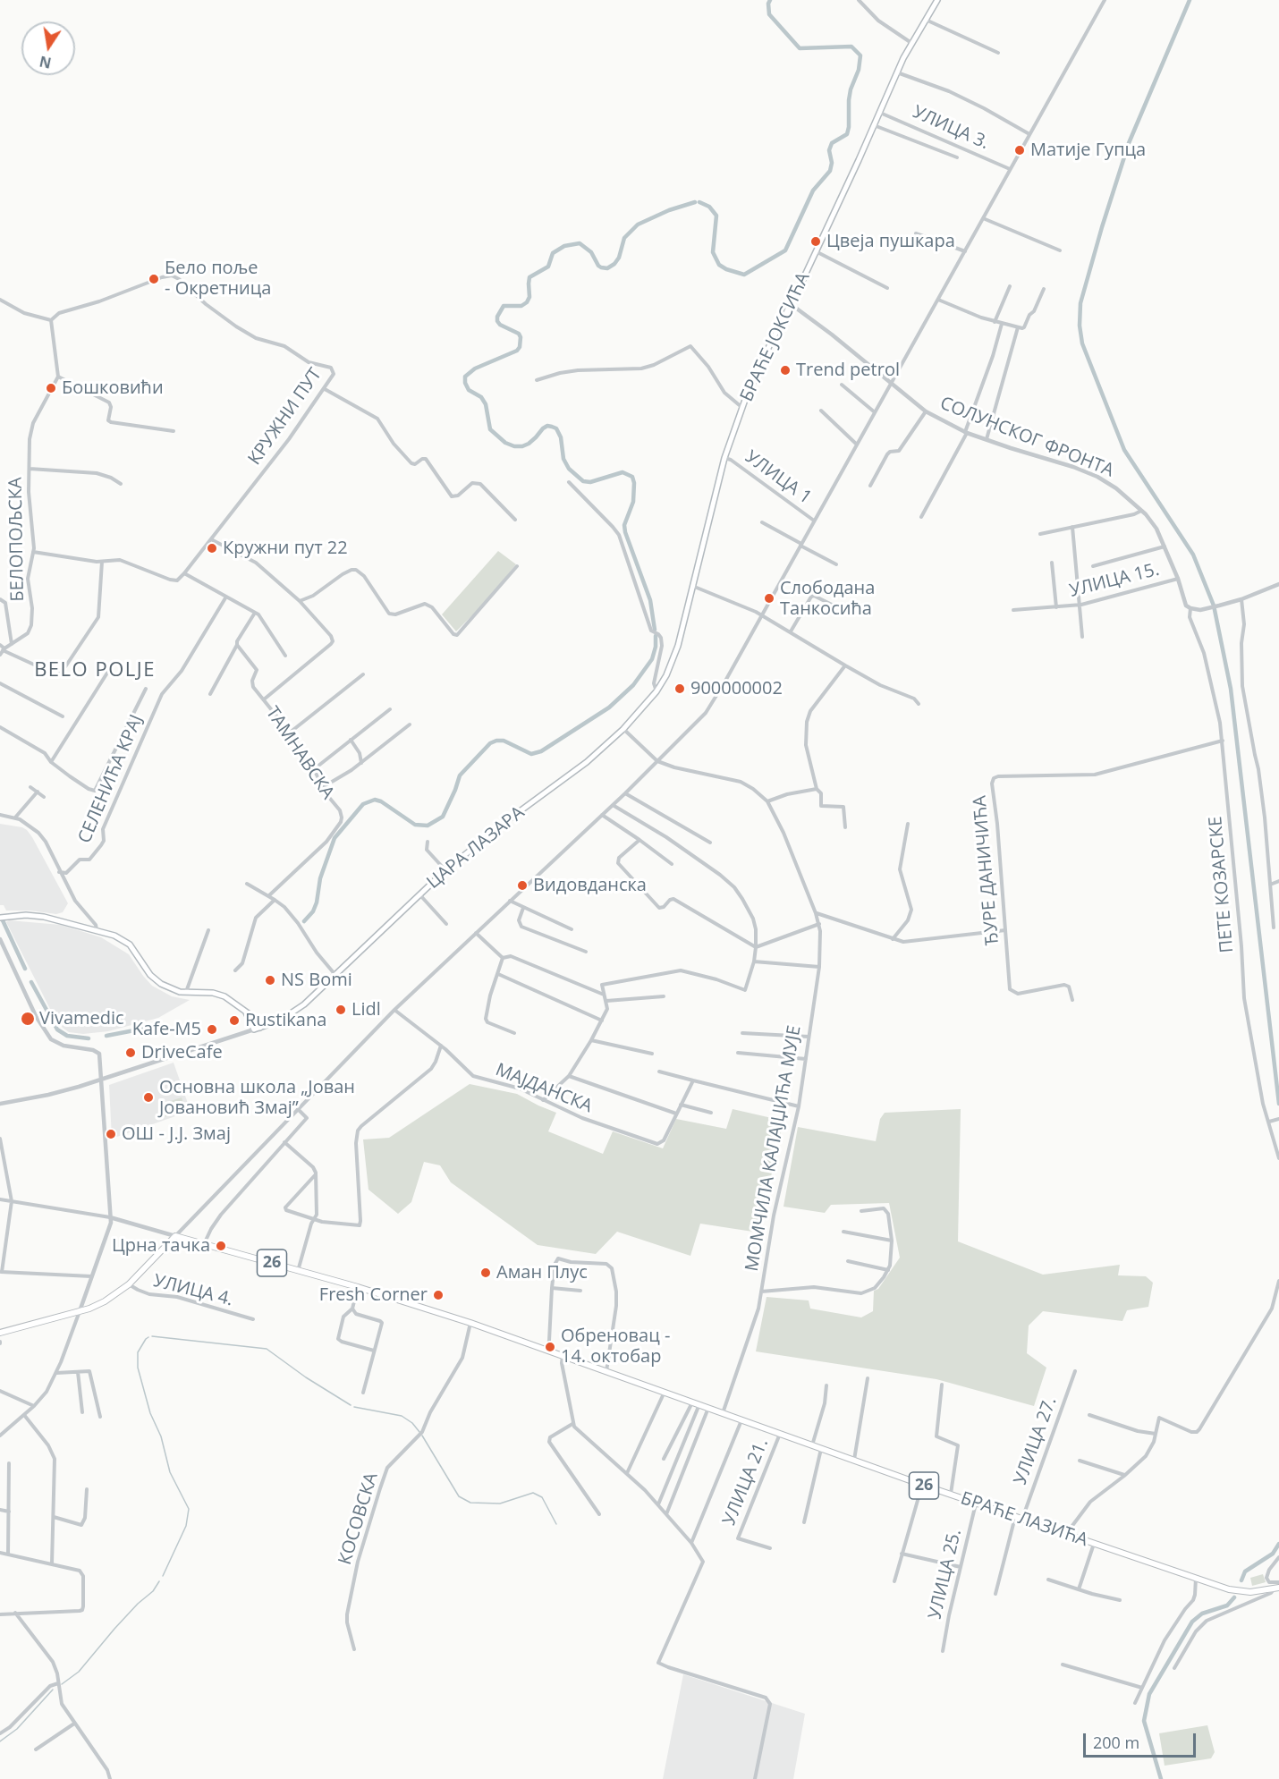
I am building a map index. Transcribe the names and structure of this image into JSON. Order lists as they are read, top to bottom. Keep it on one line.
{"streets":{"main road":["БРАЋЕ ЈОКСИЋА","ЦАРА ЛАЗАРА","26","БРАЋЕ ЛАЗИЋА"],"street":["УЛИЦА 3.","КРУЖНИ ПУТ","СОЛУНСКОГ ФРОНТА","УЛИЦА 1","БЕЛОПОЉСКА","УЛИЦА 15.","ТАМНАВСКА","СЕЛЕНИЋА КРАЈ","ЂУРЕ ДАНИЧИЋА","ПЕТЕ КОЗАРСКЕ","МАЈДАНСКА","МОМЧИЛА КАЛАЈЏИЋА МУЈЕ","УЛИЦА 4.","УЛИЦА 27.","УЛИЦА 21.","КОСОВСКА","УЛИЦА 25."]},"crossings":[["УЛИЦА 3.","БРАЋЕ ЈОКСИЋА"],["БРАЋЕ ЈОКСИЋА","СОЛУНСКОГ ФРОНТА"],["БРАЋЕ ЈОКСИЋА","УЛИЦА 1"],["БРАЋЕ ЈОКСИЋА","ЦАРА ЛАЗАРА"],["СОЛУНСКОГ ФРОНТА","УЛИЦА 15."],["СОЛУНСКОГ ФРОНТА","ПЕТЕ КОЗАРСКЕ"],["ЦАРА ЛАЗАРА","МОМЧИЛА КАЛАЈЏИЋА МУЈЕ"],["ЂУРЕ ДАНИЧИЋА","ПЕТЕ КОЗАРСКЕ"],["МОМЧИЛА КАЛАЈЏИЋА МУЈЕ","26"],["26","КОСОВСКА"],["26","БРАЋЕ ЛАЗИЋА"],["УЛИЦА 27.","БРАЋЕ ЛАЗИЋА"],["УЛИЦА 21.","БРАЋЕ ЛАЗИЋА"],["БРАЋЕ ЛАЗИЋА","УЛИЦА 25."]],"districts":["BELO POLJE"],"places":["Матије Гупца","Цвеја пушкара","Бело поље - Окретница","Trend petrol","Бошковићи","Кружни пут 22","Слободана Танкосића","900000002","Видовданска","NS Bomi","Lidl","Vivamedic","Rustikana","Kafe-M5","DriveCafe","Основна школа „Јован Јовановић Змај”","ОШ - Ј.Ј. Змај","Црна тачка","Аман Плус","Fresh Corner","Обреновац - 14. октобар"],"scale_bar":"200 m","north":"bottom"}
